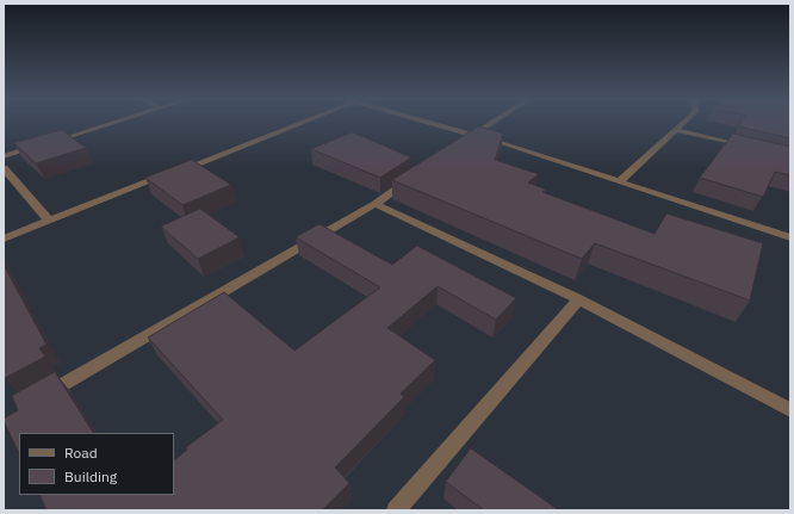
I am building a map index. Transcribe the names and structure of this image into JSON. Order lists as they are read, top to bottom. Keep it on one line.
{"legend":["Road","Building"]}
